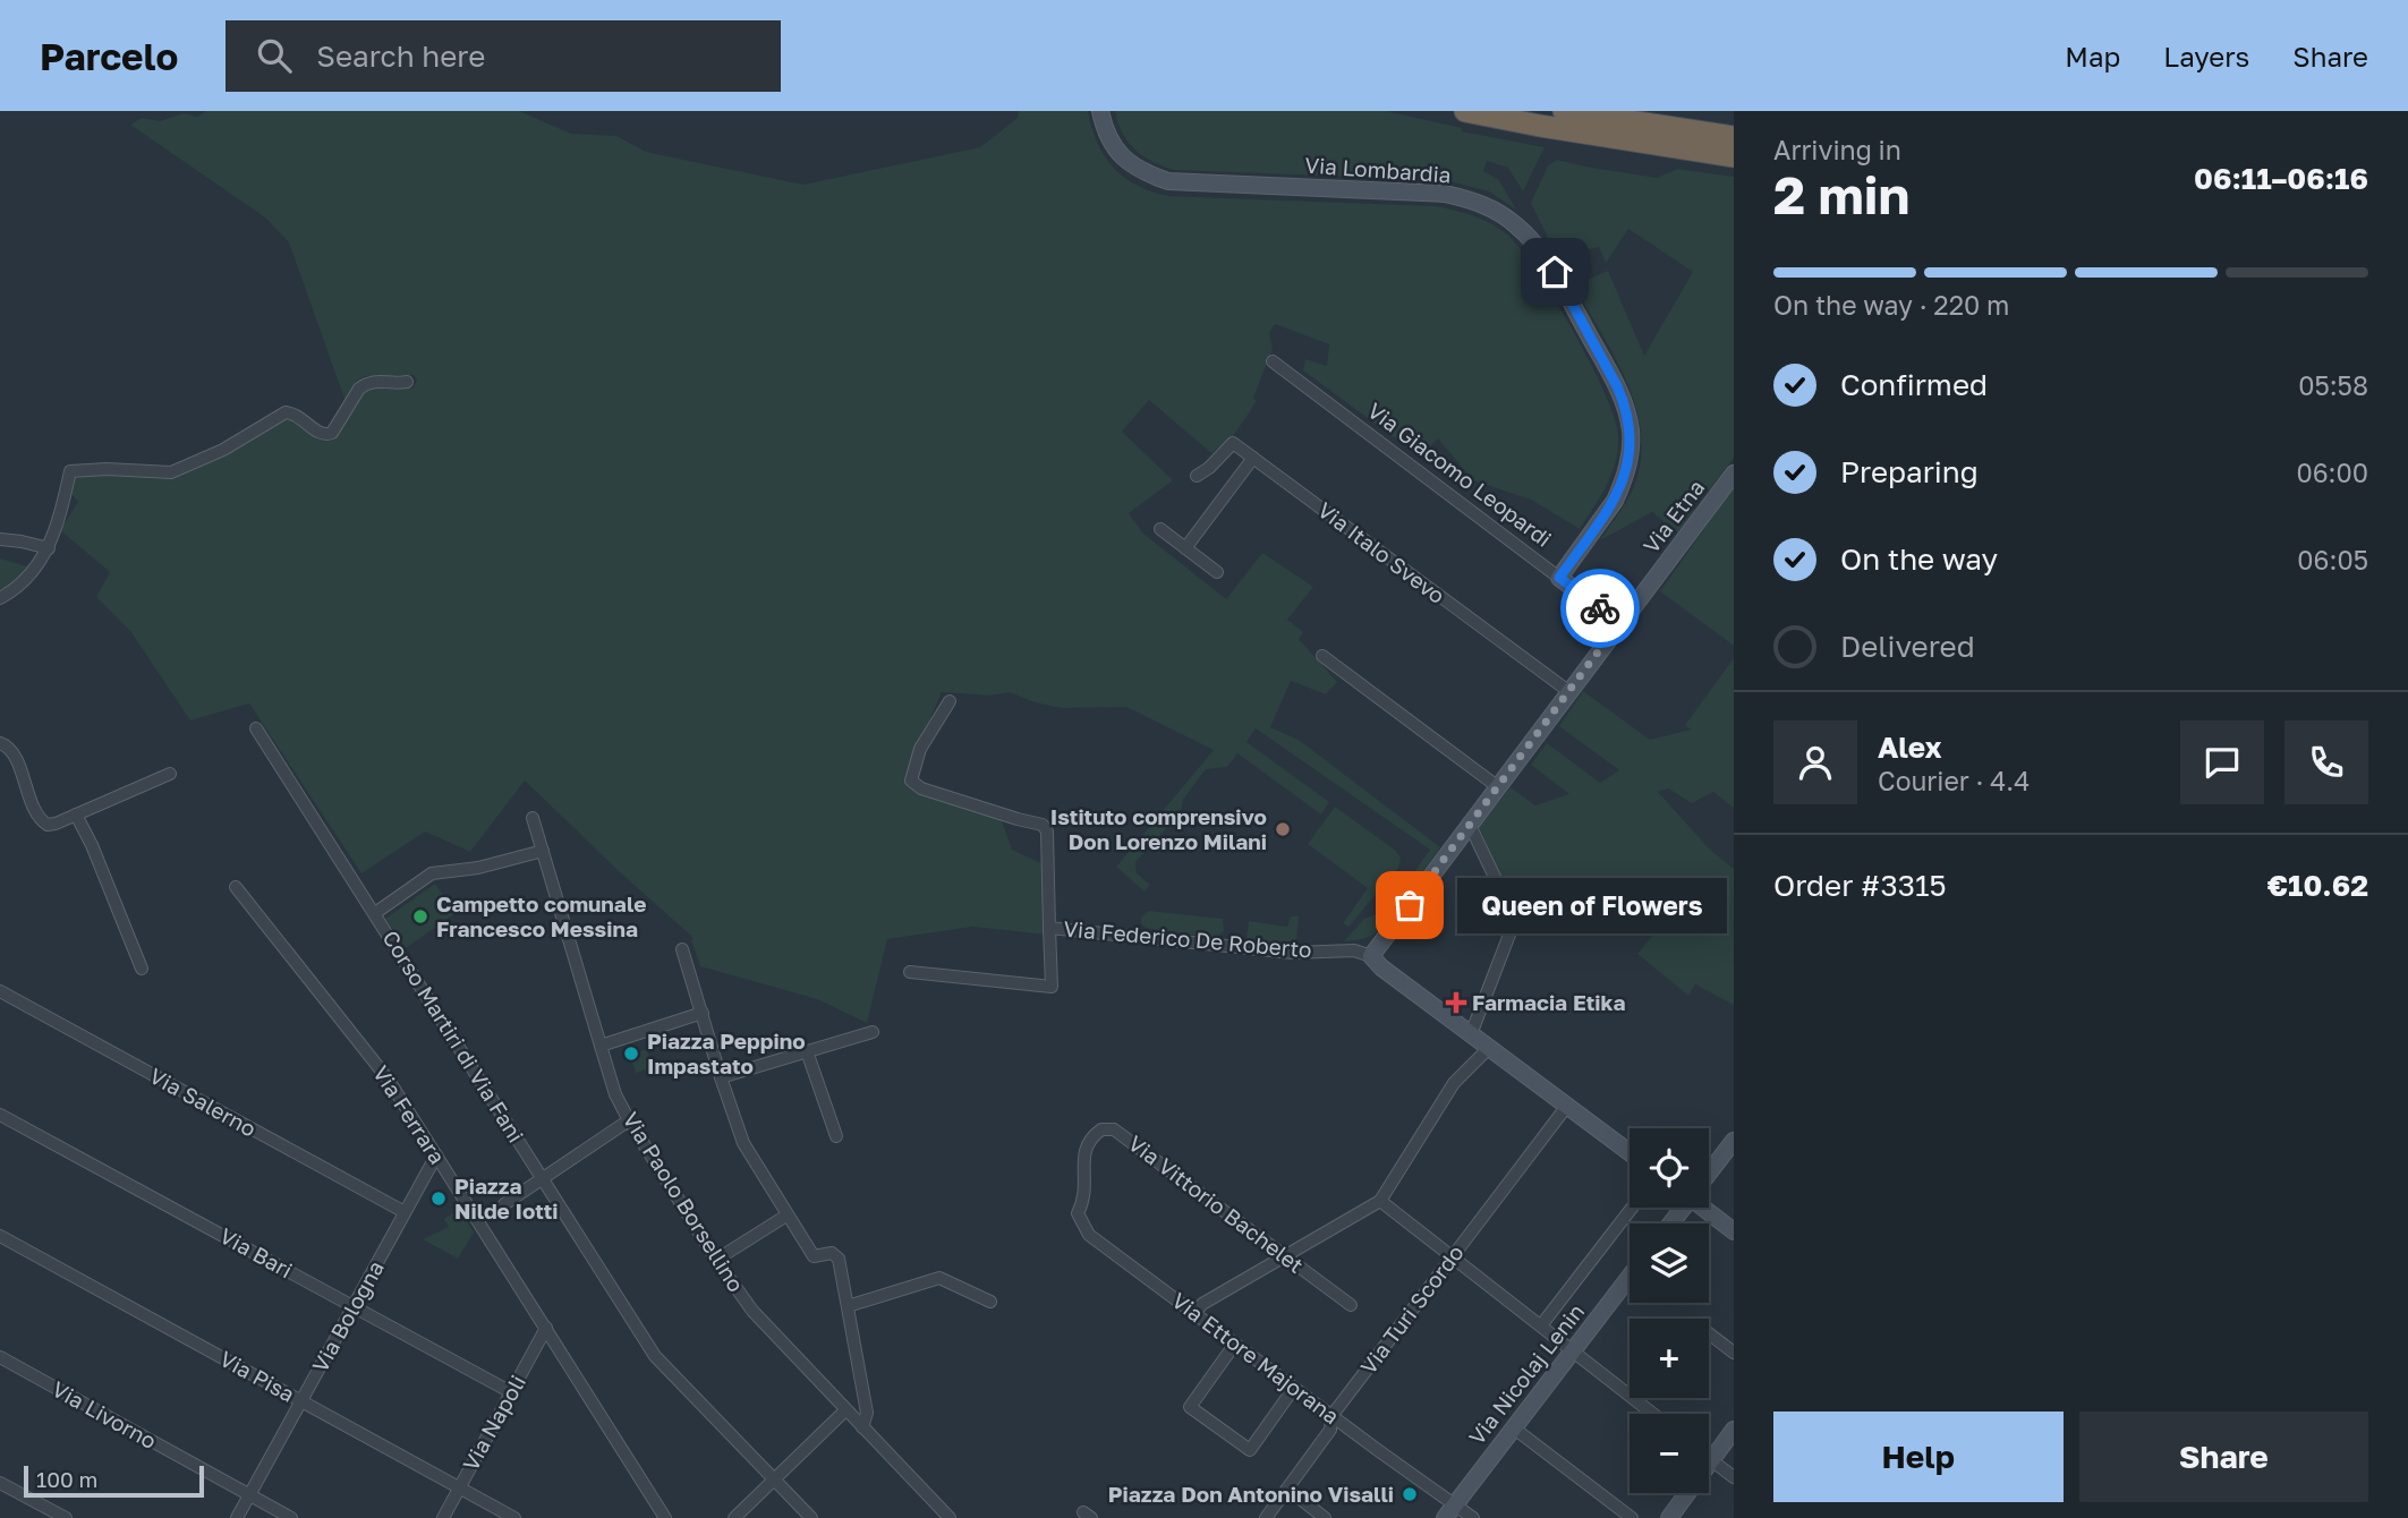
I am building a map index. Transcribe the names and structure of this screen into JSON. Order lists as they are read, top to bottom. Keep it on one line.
{"streets":{"street":["Via Lombardia","Via Giacomo Leopardi","Via Etna","Via Italo Svevo","Via Federico De Roberto","Corso Martiri di Via Fani","Via Salerno","Via Ferrara","Via Paolo Borsellino","Via Vittorio Bachelet","Via Bari","Via Turi Scordo","Via Bologna","Via Ettore Majorana","Via Nicolaj Lenin","Via Pisa","Via Livorno","Via Napoli"]},"crossings":[["Via Lombardia","Via Giacomo Leopardi"],["Via Giacomo Leopardi","Via Etna"],["Via Etna","Via Italo Svevo"],["Via Etna","Via Federico De Roberto"],["Via Salerno","Via Bologna"],["Via Ferrara","Via Bologna"],["Via Ferrara","Via Napoli"],["Via Vittorio Bachelet","Via Ettore Majorana"],["Via Bari","Via Bologna"],["Via Bari","Via Napoli"],["Via Turi Scordo","Via Ettore Majorana"],["Via Bologna","Via Pisa"],["Via Bologna","Via Livorno"],["Via Ettore Majorana","Via Nicolaj Lenin"],["Via Pisa","Via Napoli"]],"places":{"other":["Istituto comprensivo Don Lorenzo Milani","Queen of Flowers","Campetto comunale Francesco Messina","Piazza Peppino Impastato","Piazza Nilde Iotti","Piazza Don Antonino Visalli"],"health":["Farmacia Etika"]},"scale_bar":"100 m","page":{"header":"Parcelo","search":"Search here","nav":["Map","Layers","Share"],"heading":["2 min","Arriving in","06:11–06:16"],"panel":["Alex","Courier · 4.4","Order #3315","€10.62"],"bar":"On the way · 220 m","list":[["Confirmed","05:58"],["Preparing","06:00"],["On the way","06:05"],"Delivered"],"bubble":"Queen of Flowers","map_buttons":["+","−"],"buttons":["Help","Share"],"scale":"100 m"}}
